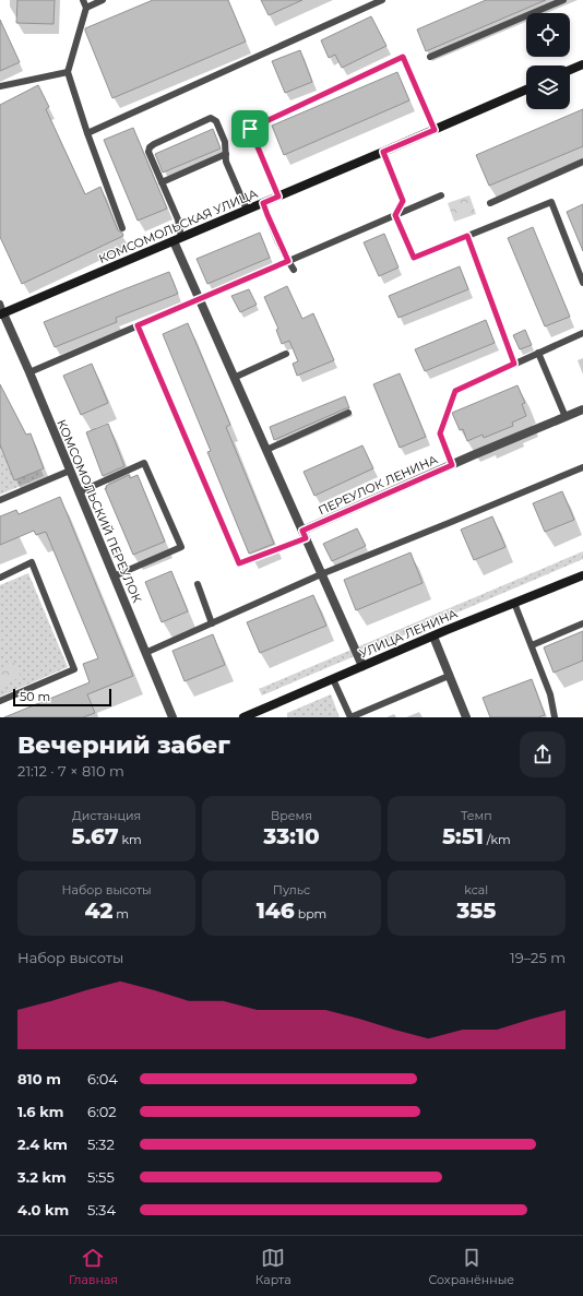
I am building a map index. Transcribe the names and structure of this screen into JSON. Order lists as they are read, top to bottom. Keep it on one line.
{"streets":{"street":["КОМСОМОЛЬСКАЯ УЛИЦА","ПЕРЕУЛОК ЛЕНИНА","КОМСОМОЛЬСКИЙ ПЕРЕУЛОК","УЛИЦА ЛЕНИНА"]},"crossings":[["КОМСОМОЛЬСКАЯ УЛИЦА","КОМСОМОЛЬСКИЙ ПЕРЕУЛОК"]],"scale_bar":"50 m","page":{"scale":"50 m","heading":["Вечерний забег","21:12 · 7 × 810 m"],"stats":[["Дистанция","5.67 km"],["Время","33:10"],["Темп","5:51 /km"],["Набор высоты","42 m"],["Пульс","146 bpm"],["kcal","355"]],"chart":["Набор высоты","19–25 m"],"list":[{"name":"810 m","note":"6:04"},{"name":"1.6 km","note":"6:02"},{"name":"2.4 km","note":"5:32"},{"name":"3.2 km","note":"5:55"},{"name":"4.0 km","note":"5:34"}],"tabs":["Главная","Карта","Сохранённые"]}}
